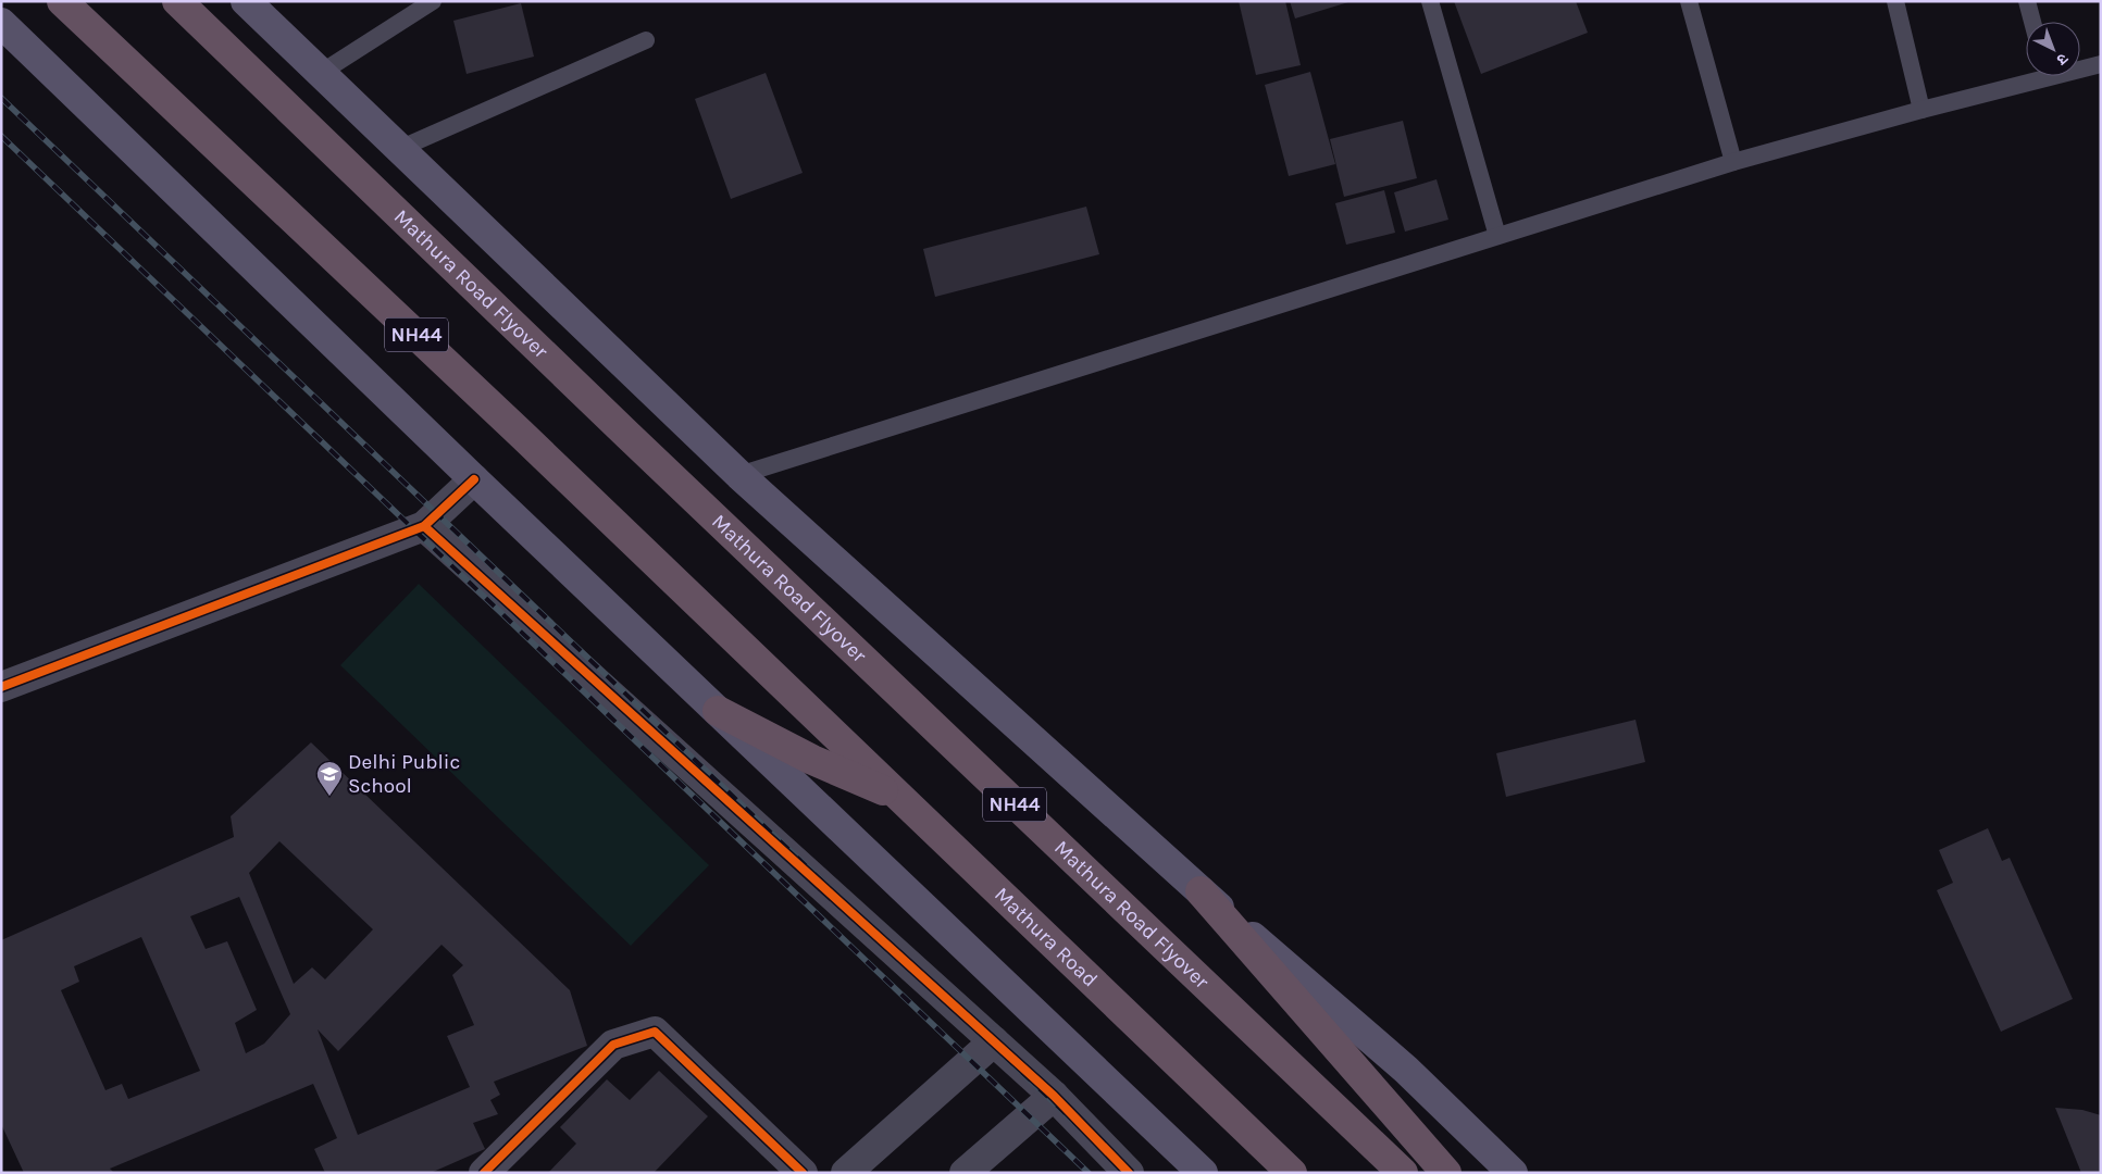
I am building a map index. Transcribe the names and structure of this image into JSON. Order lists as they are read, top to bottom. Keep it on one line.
{"streets":{"highway":["Mathura Road Flyover","NH44","Mathura Road"]},"crossings":[["NH44","Mathura Road"]],"places":{"school or university":["Delhi Public School"]},"north":"bottom right"}
